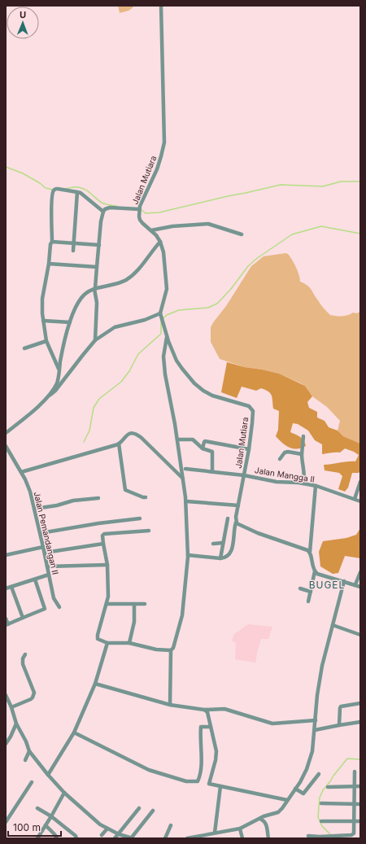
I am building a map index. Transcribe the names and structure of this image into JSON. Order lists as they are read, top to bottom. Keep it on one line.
{"streets":{"street":["Jalan Mutiara","Jalan Mangga II","Jalan Pemandangan II"]},"crossings":[["Jalan Mutiara","Jalan Mangga II"]],"districts":["BUGEL"],"scale_bar":"100 m","north":"top"}
